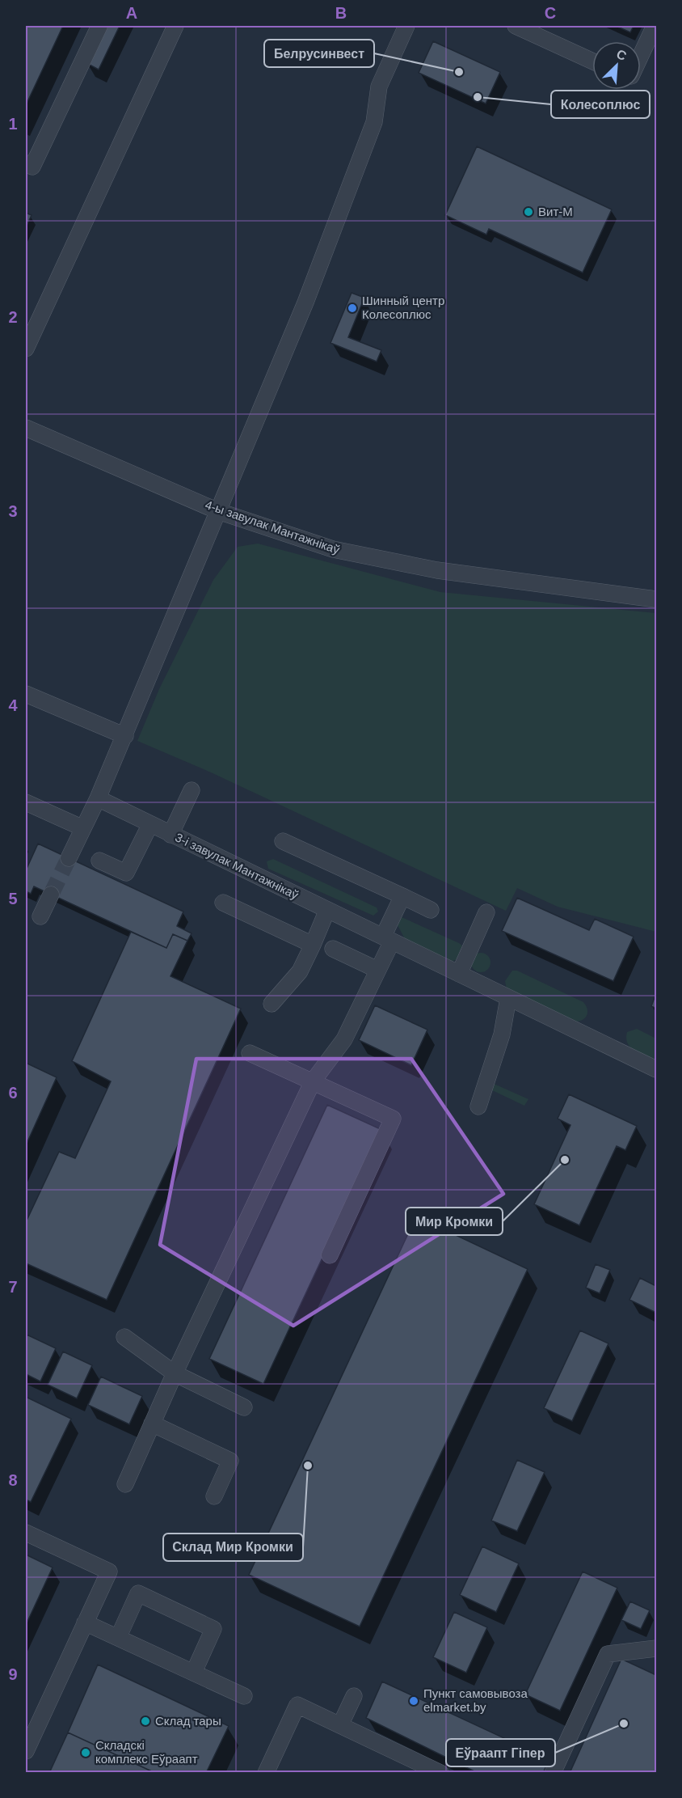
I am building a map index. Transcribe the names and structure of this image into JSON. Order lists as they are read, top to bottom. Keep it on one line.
{"streets":{"street":["4-ы завулак Мантажнікаў","3-і завулак Мантажнікаў"]},"places":["Белрусинвест","Колесоплюс","Вит-М","Шинный центр Колесоплюс","Мир Кромки","Склад Мир Кромки","Пункт самовывоза elmarket.by","Склад тары","Еўраапт Гіпер","Складскі комплекс Еўраапт"],"north":"top right","grid":{"columns":["A","B","C"],"rows":["1","2","3","4","5","6","7","8","9"]}}
